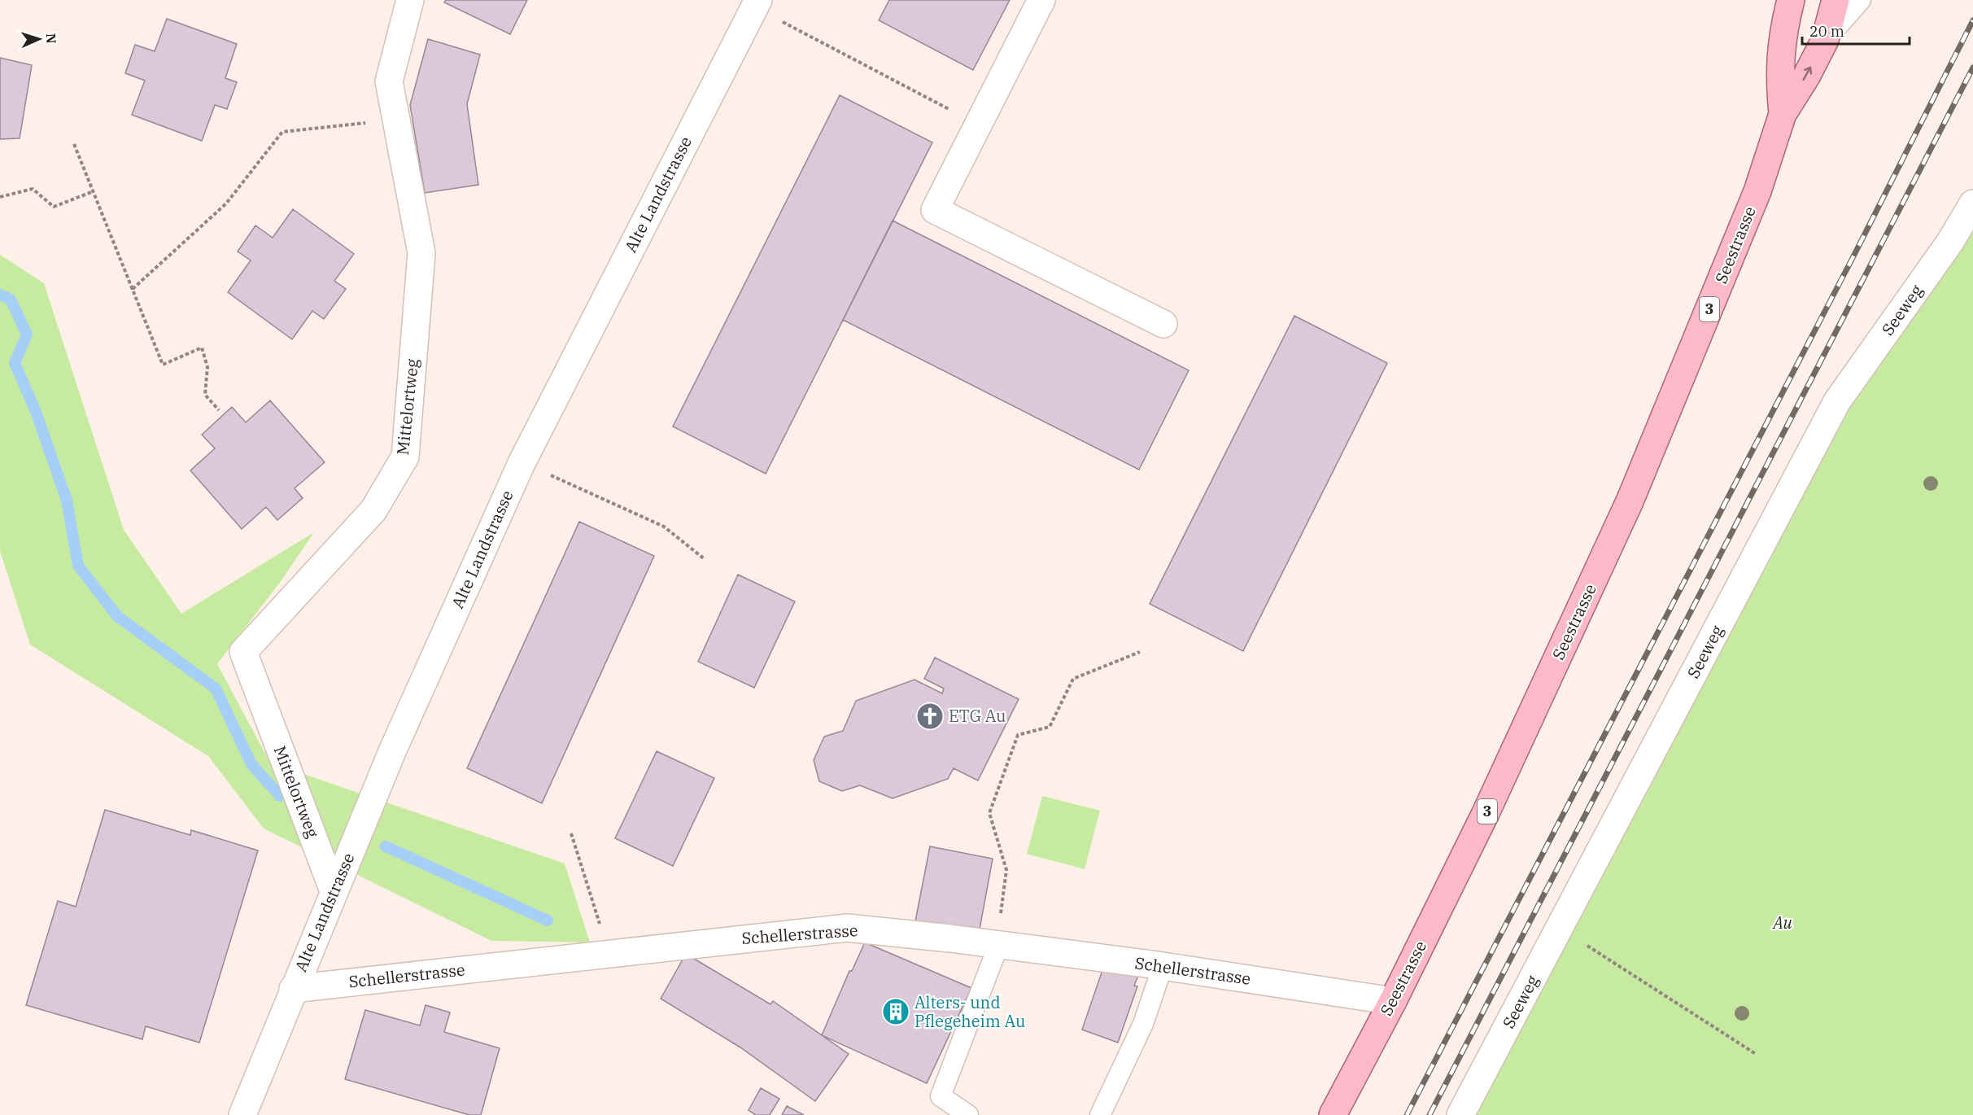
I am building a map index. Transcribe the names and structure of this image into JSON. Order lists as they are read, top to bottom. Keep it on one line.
{"streets":{"main road":["Seestrasse","3"],"street":["Alte Landstrasse","Seeweg","Mittelortweg","Schellerstrasse"]},"crossings":[["Alte Landstrasse","Mittelortweg"],["Alte Landstrasse","Schellerstrasse"],["Seestrasse","Schellerstrasse"]],"parks":["Au"],"places":{"church":["ETG Au"],"building":["Alters- und Pflegeheim Au"]},"scale_bar":"20 m","north":"right"}
